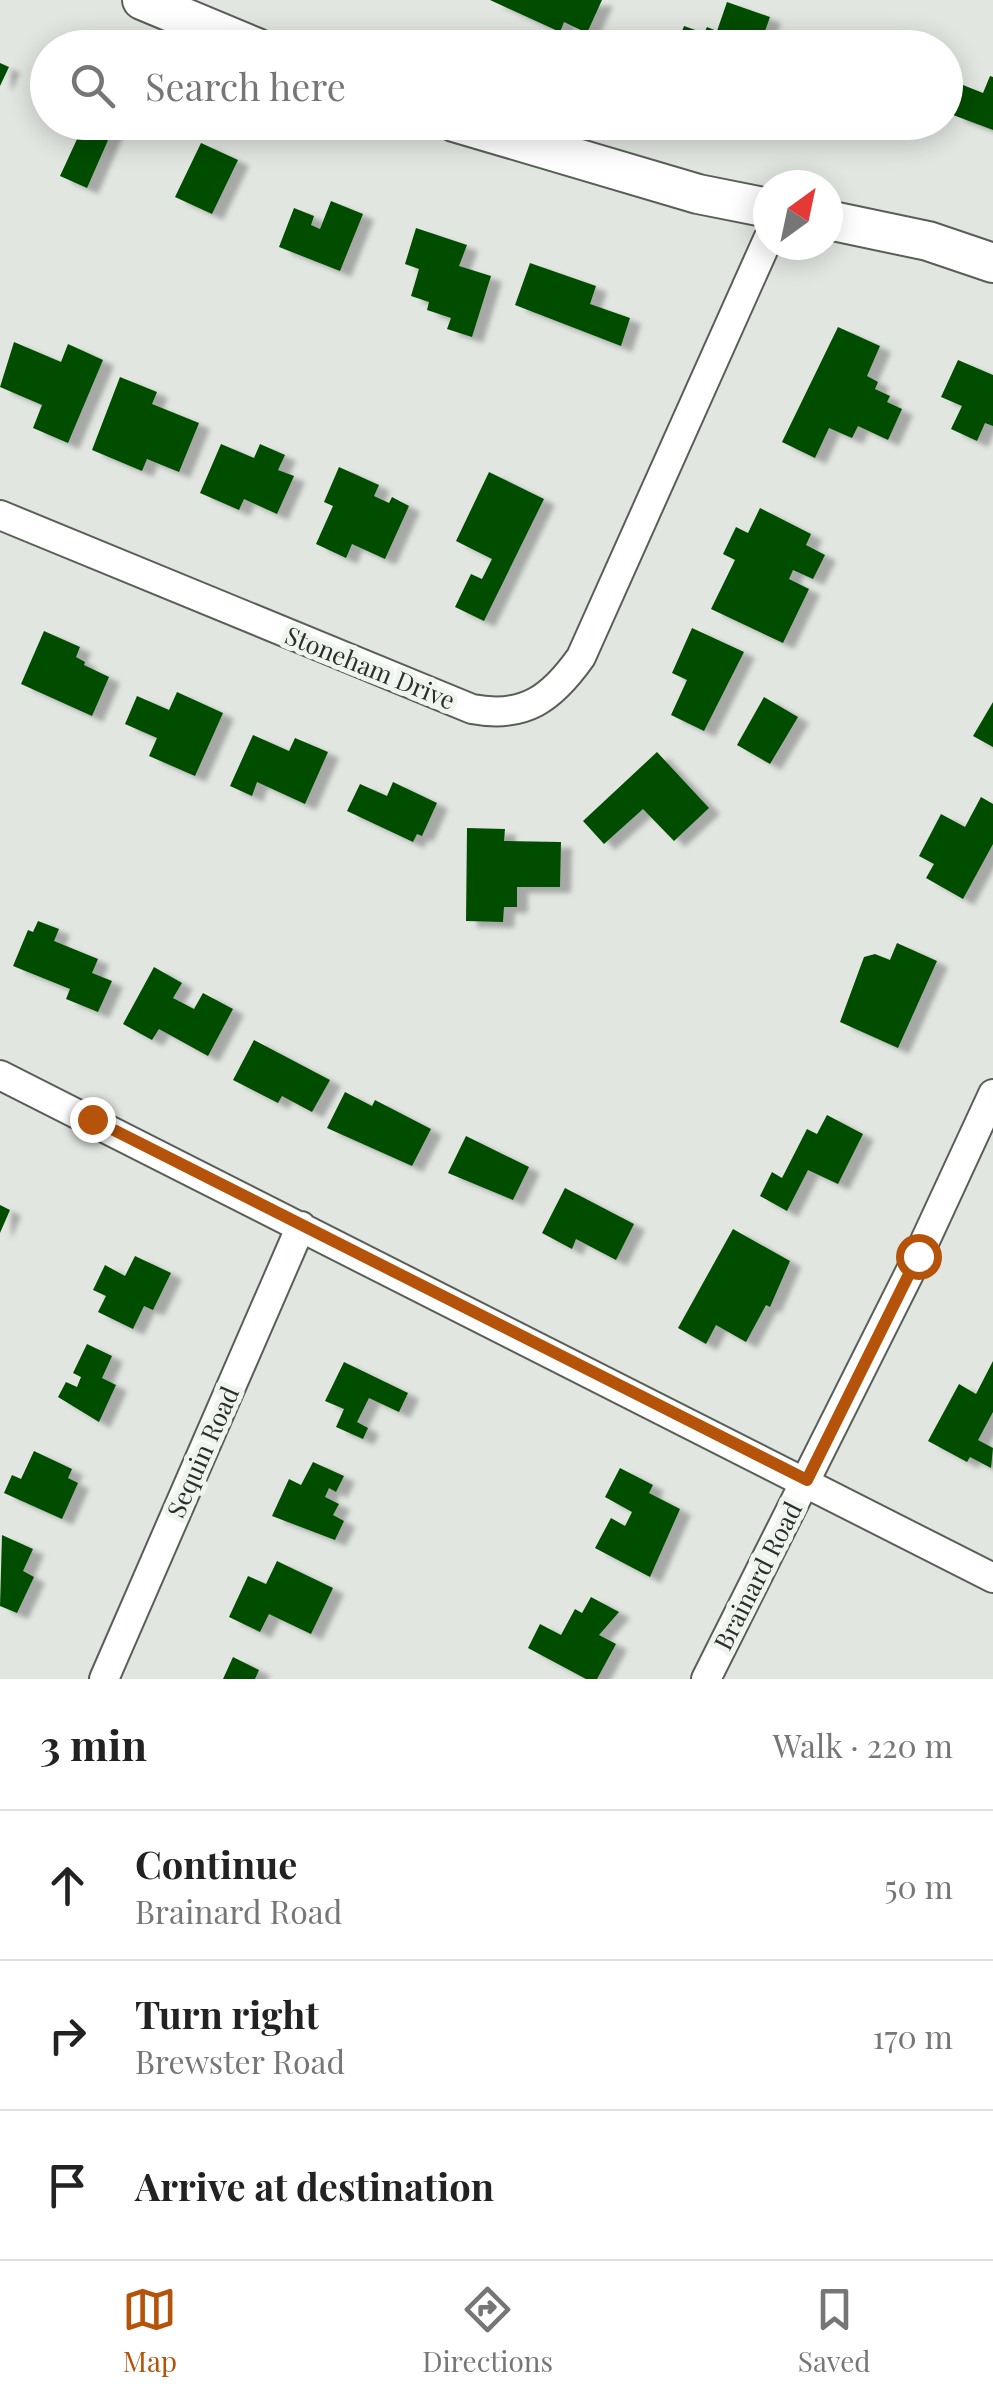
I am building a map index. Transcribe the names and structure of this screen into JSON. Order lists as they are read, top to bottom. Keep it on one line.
{"streets":{"street":["Stoneham Drive","Sequin Road","Brainard Road"]},"north":"top right","page":{"search":"Search here","heading":["3 min","Walk · 220 m"],"list":[["Continue","Brainard Road","50 m"],["Turn right","Brewster Road","170 m"],"Arrive at destination"],"nav":["Map","Directions","Saved"]}}
